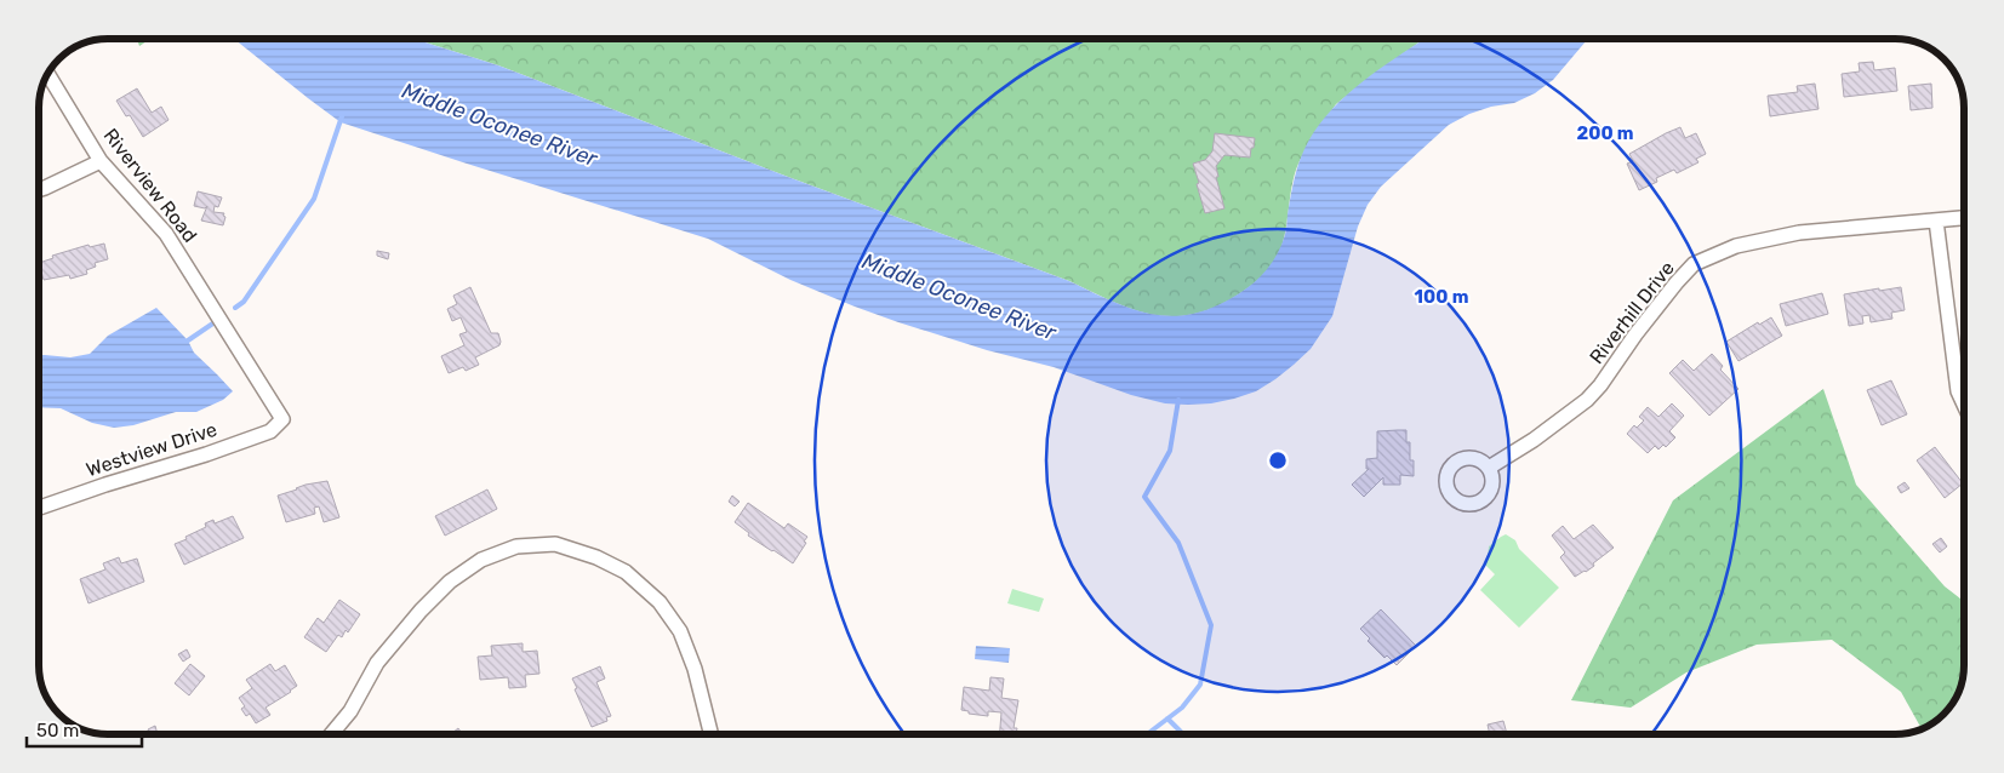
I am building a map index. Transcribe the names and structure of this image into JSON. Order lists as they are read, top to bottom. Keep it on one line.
{"streets":{"street":["Riverview Road","Riverhill Drive","Westview Drive"]},"crossings":[["Riverview Road","Westview Drive"]],"water":["Middle Oconee River"],"scale_bar":"50 m","rings":["200 m","100 m"]}
